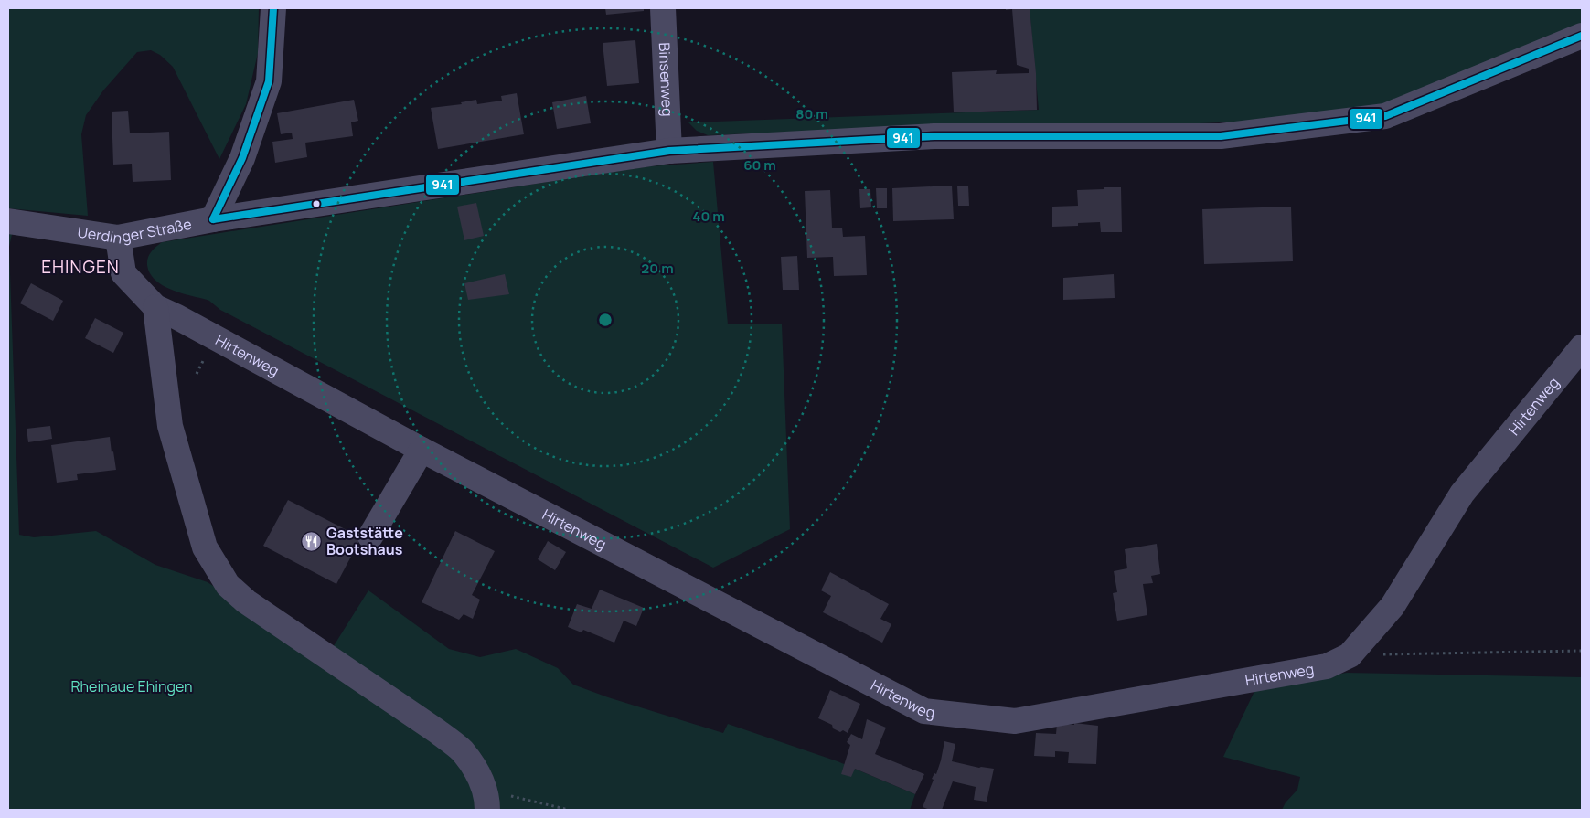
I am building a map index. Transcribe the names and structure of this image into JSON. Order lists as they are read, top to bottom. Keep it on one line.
{"streets":{"street":["Binsenweg","Uerdinger Straße","Hirtenweg"]},"crossings":[["Binsenweg","Uerdinger Straße"],["Uerdinger Straße","Hirtenweg"]],"districts":["EHINGEN"],"parks":["Rheinaue Ehingen"],"places":{"restaurant":["Gaststätte Bootshaus"]},"lines":["transit line 941"],"rings":["80 m","60 m","40 m","20 m"]}
